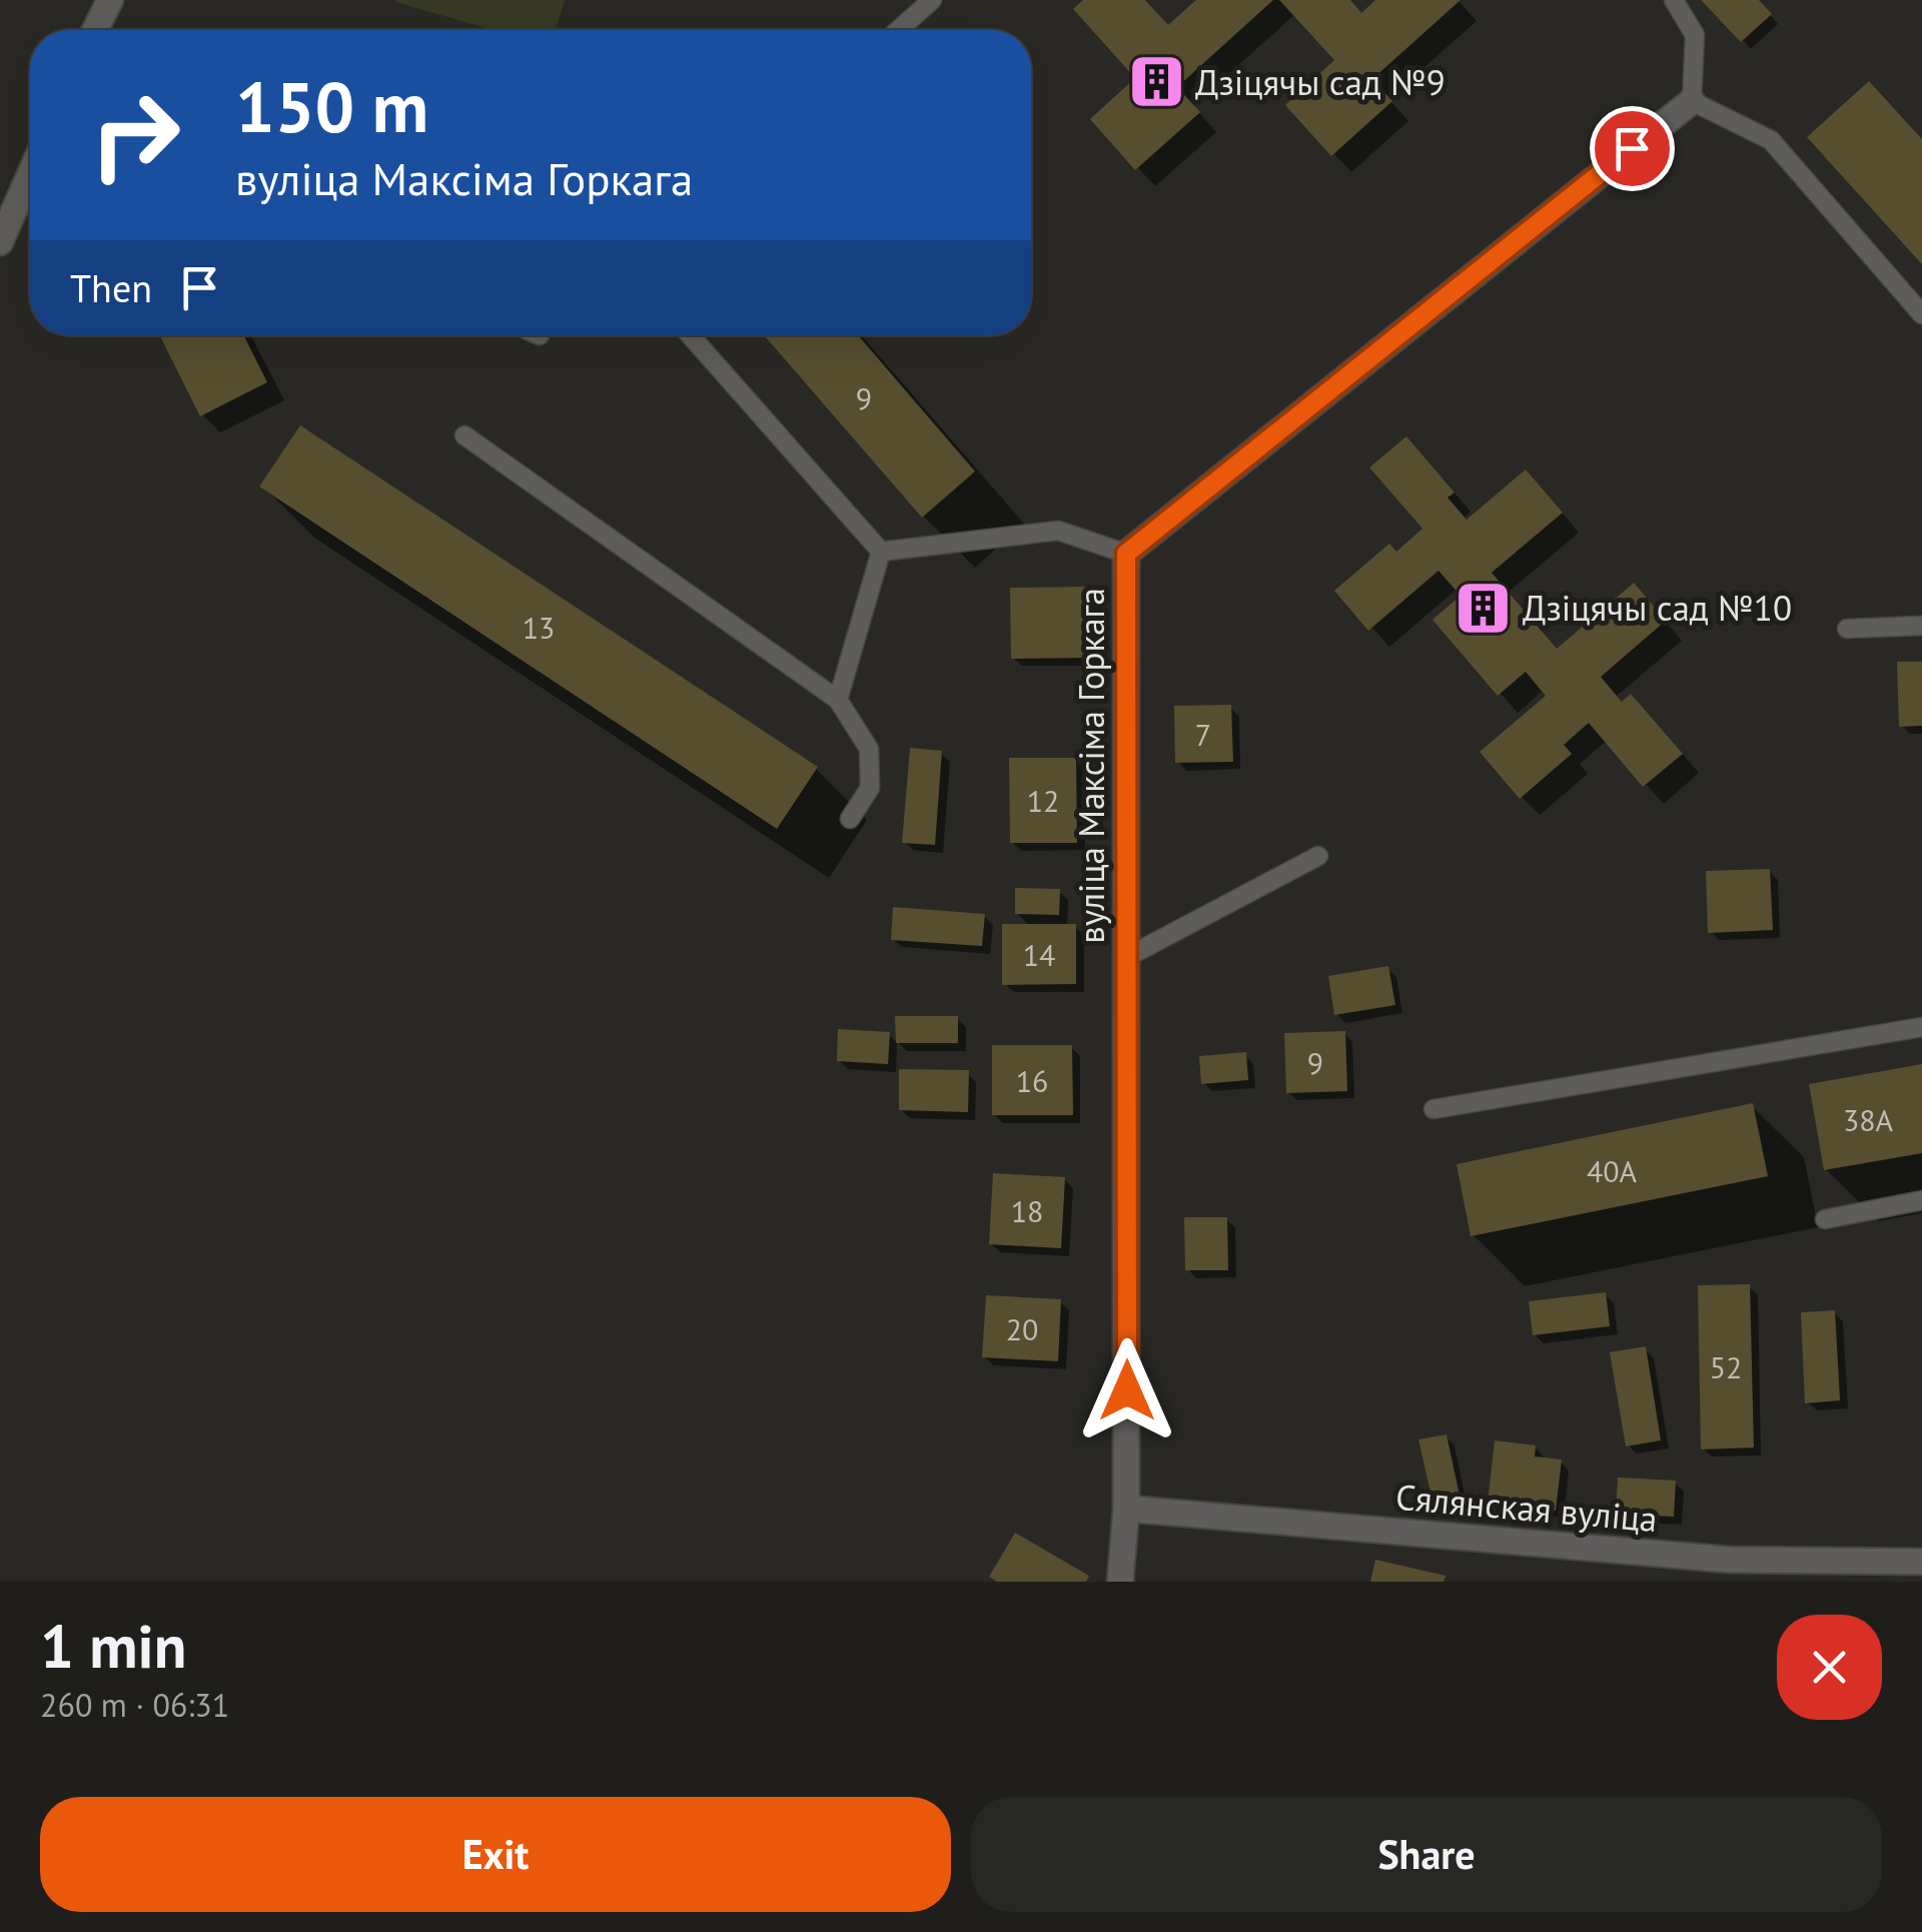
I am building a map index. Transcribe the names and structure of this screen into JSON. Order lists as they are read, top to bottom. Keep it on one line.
{"streets":{"street":["вуліца Максіма Горкага","Сялянская вуліца"]},"crossings":[["вуліца Максіма Горкага","Сялянская вуліца"]],"places":{"building":["Дзіцячы сад №9","Дзіцячы сад №10"]},"house_numbers":["9","13","7","12","14","9","16","38А","40А","18","20","52"],"page":{"turn":["150 m","вуліца Максіма Горкага"],"then":"Then","heading":["1 min","260 m · 06:31"],"buttons":["Exit","Share"]}}
